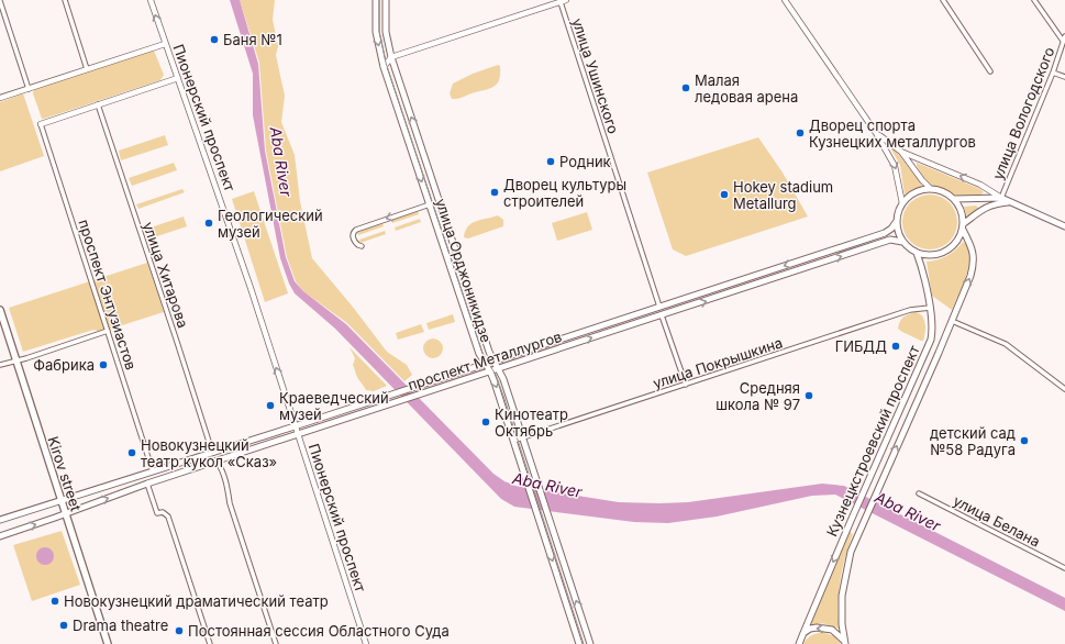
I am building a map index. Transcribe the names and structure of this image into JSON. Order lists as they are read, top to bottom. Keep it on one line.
{"streets":{"main road":["улица Орджоникидзе","проспект Металлургов","Кузнецкстроевский проспект","Kirov street"],"street":["улица Ушинского","улица Вологодского","Пионерский проспект","улица Хитарова","проспект Энтузиастов","улица Покрышкина","улица Белана"]},"crossings":[["улица Ушинского","проспект Металлургов"],["Пионерский проспект","проспект Металлургов"],["улица Орджоникидзе","проспект Металлургов"],["улица Орджоникидзе","улица Покрышкина"],["улица Хитарова","проспект Металлургов"],["проспект Энтузиастов","проспект Металлургов"],["проспект Металлургов","Кузнецкстроевский проспект"],["проспект Металлургов","Kirov street"],["улица Покрышкина","Кузнецкстроевский проспект"]],"one_way":["Пионерский проспект"],"water":["Aba River"],"places":["Баня №1","Малая ледовая арена","Дворец спорта Кузнецких металлургов","Родник","Дворец культуры строителей","Hokey stadium Metallurg","Геологический музей","ГИБДД","Фабрика","Средняя школа № 97","Краеведческий музей","Кинотеатр Октябрь","детский сад №58 Радуга","Новокузнецкий театр кукол «Сказ»","Новокузнецкий драматический театр","Drama theatre","Постоянная сессия Областного Суда"]}
